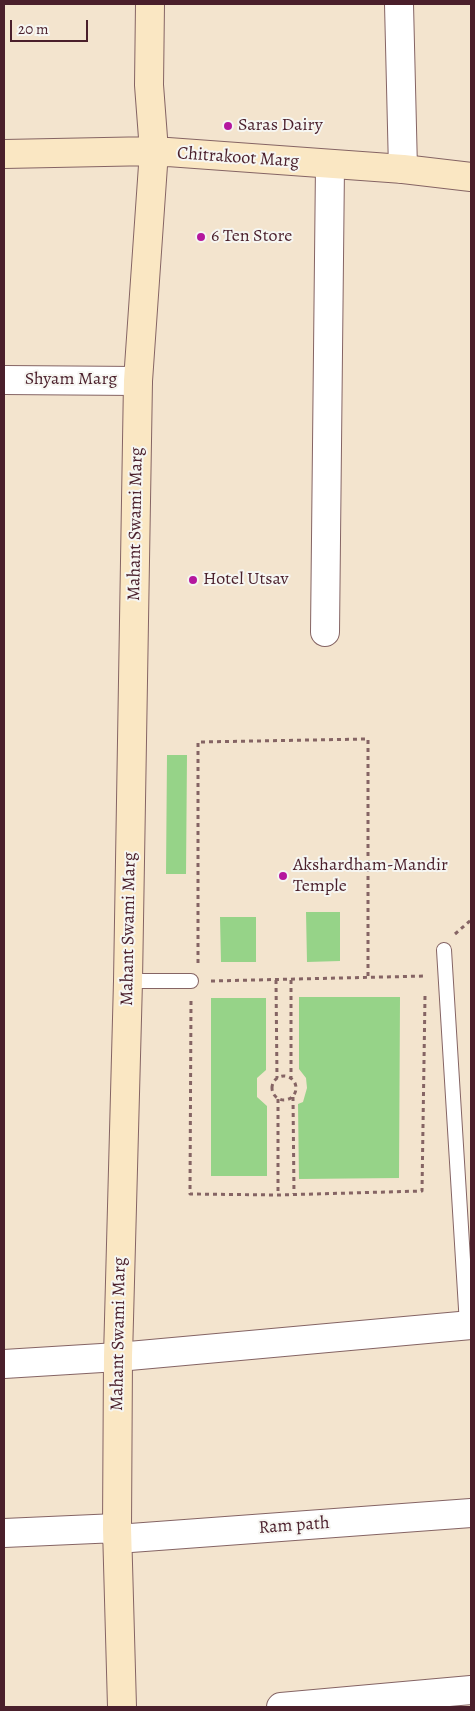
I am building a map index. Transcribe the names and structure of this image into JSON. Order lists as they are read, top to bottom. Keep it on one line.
{"streets":{"street":["Chitrakoot Marg","Shyam Marg","Mahant Swami Marg","Ram path"]},"crossings":[["Chitrakoot Marg","Mahant Swami Marg"],["Shyam Marg","Mahant Swami Marg"],["Mahant Swami Marg","Ram path"]],"places":["Saras Dairy","6 Ten Store","Hotel Utsav","Akshardham-Mandir Temple"],"scale_bar":"20 m"}
